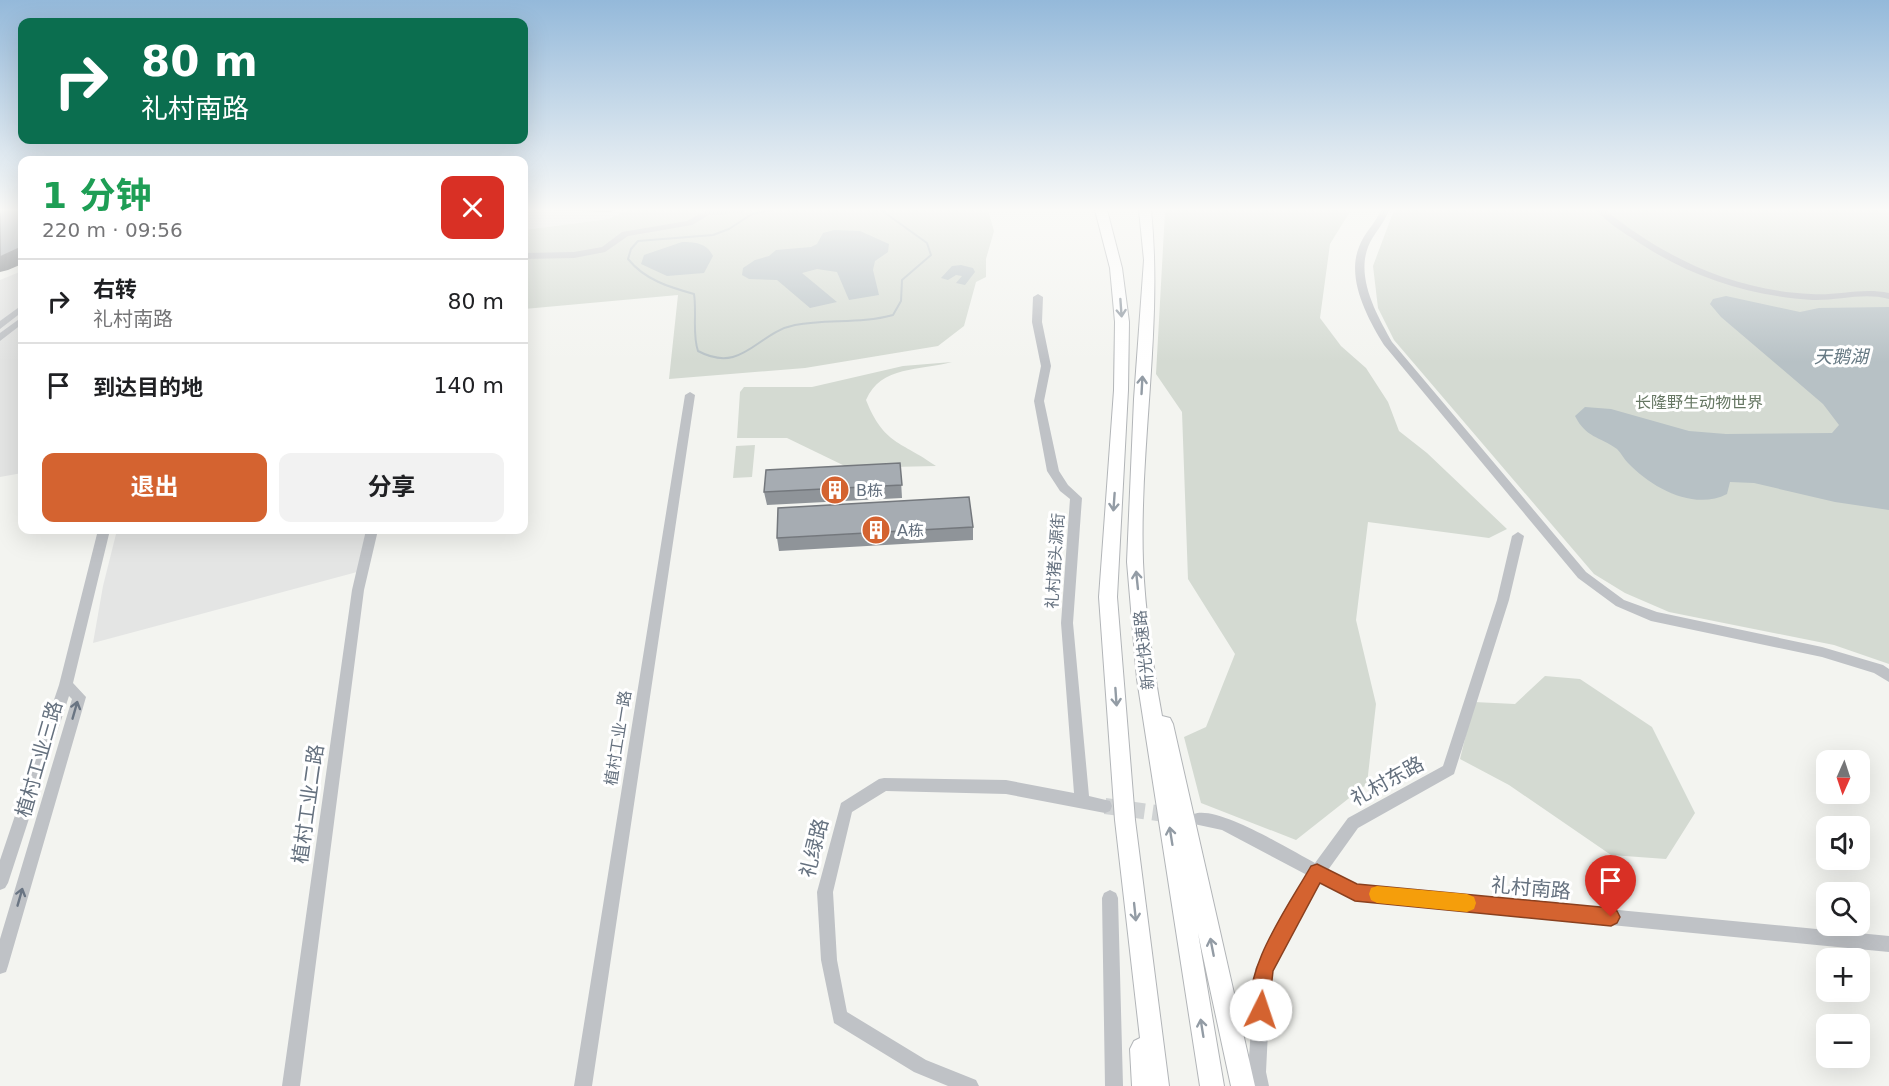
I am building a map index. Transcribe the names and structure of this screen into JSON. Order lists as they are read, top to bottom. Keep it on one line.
{"streets":{"highway":["新光快速路"],"street":["礼村猪头源街","植村工业一路","植村工业三路","礼村东路","植村工业二路","礼绿路","礼村南路"]},"crossings":[["礼村猪头源街","礼绿路"],["礼村东路","礼村南路"]],"water":["天鹅湖"],"parks":["长隆野生动物世界"],"places":{"building":["B栋","A栋"]},"north":"bottom","page":{"turn":["80 m","礼村南路"],"heading":["1 分钟","220 m · 09:56"],"list":[{"name":"右转","note":"礼村南路","value":"80 m"},{"name":"到达目的地","value":"140 m"}],"buttons":["退出","分享"],"map_buttons":["+","−"]}}
